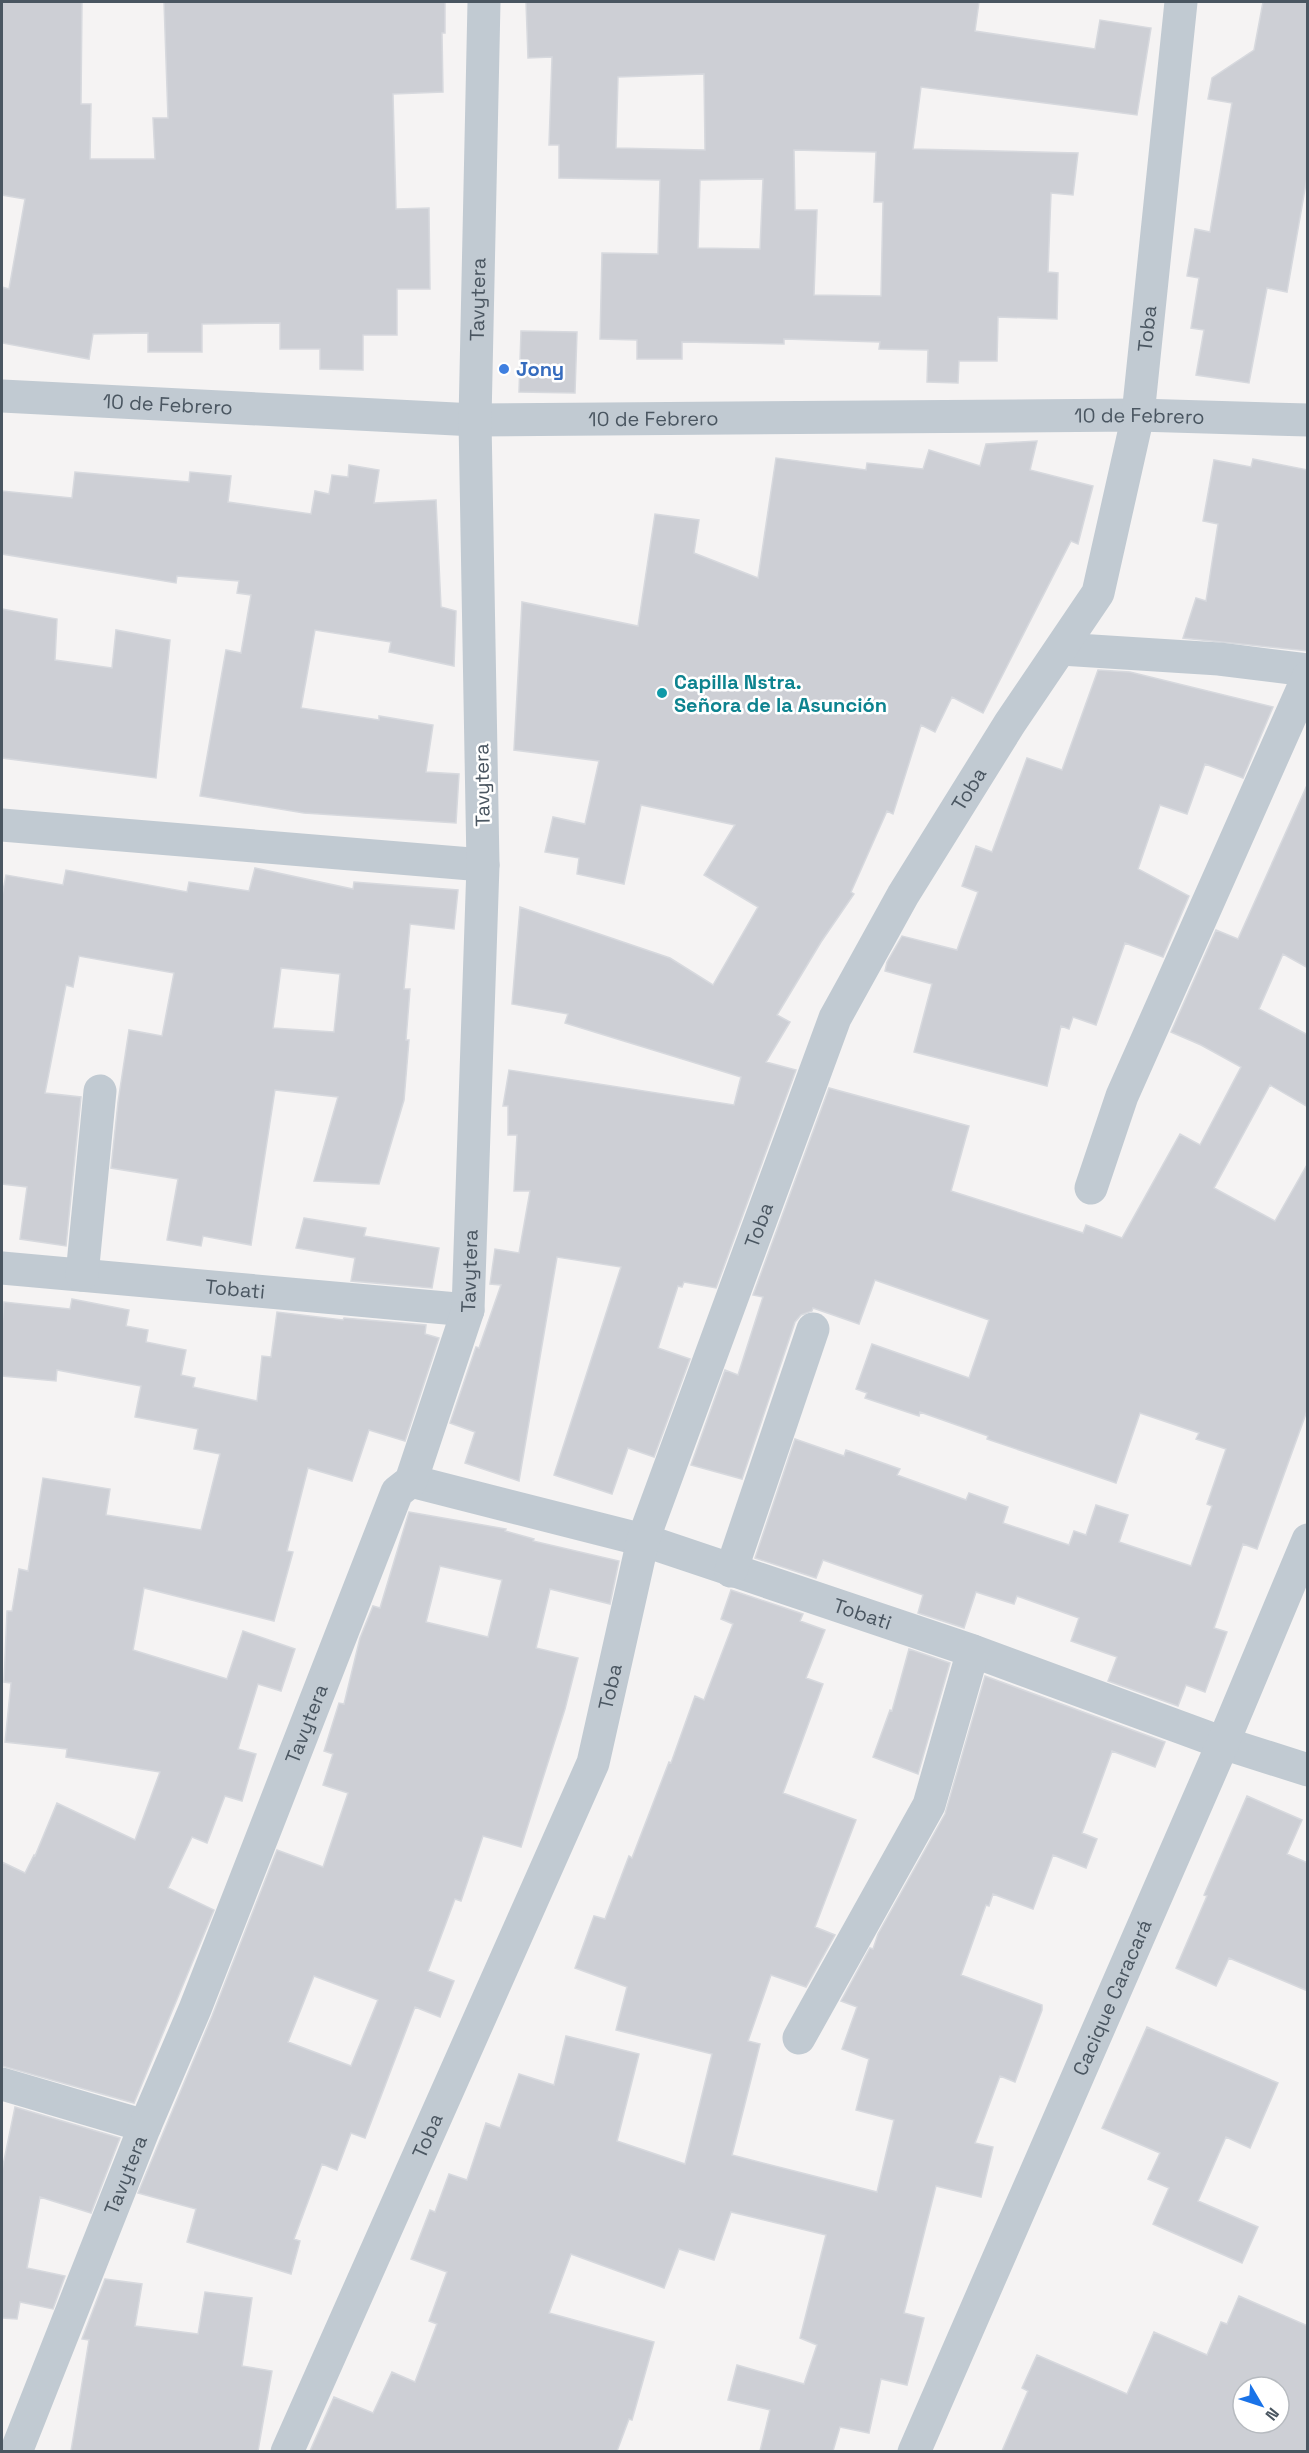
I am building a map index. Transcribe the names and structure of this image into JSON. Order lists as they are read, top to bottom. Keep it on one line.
{"streets":{"street":["Tavytera","Toba","10 de Febrero","Tobati","Cacique Caracará"]},"crossings":[["Tavytera","10 de Febrero"],["Tavytera","Tobati"],["Toba","10 de Febrero"],["Toba","Tobati"],["Tobati","Cacique Caracará"]],"places":["Jony","Capilla Nstra. Señora de la Asunción"],"north":"bottom right"}
